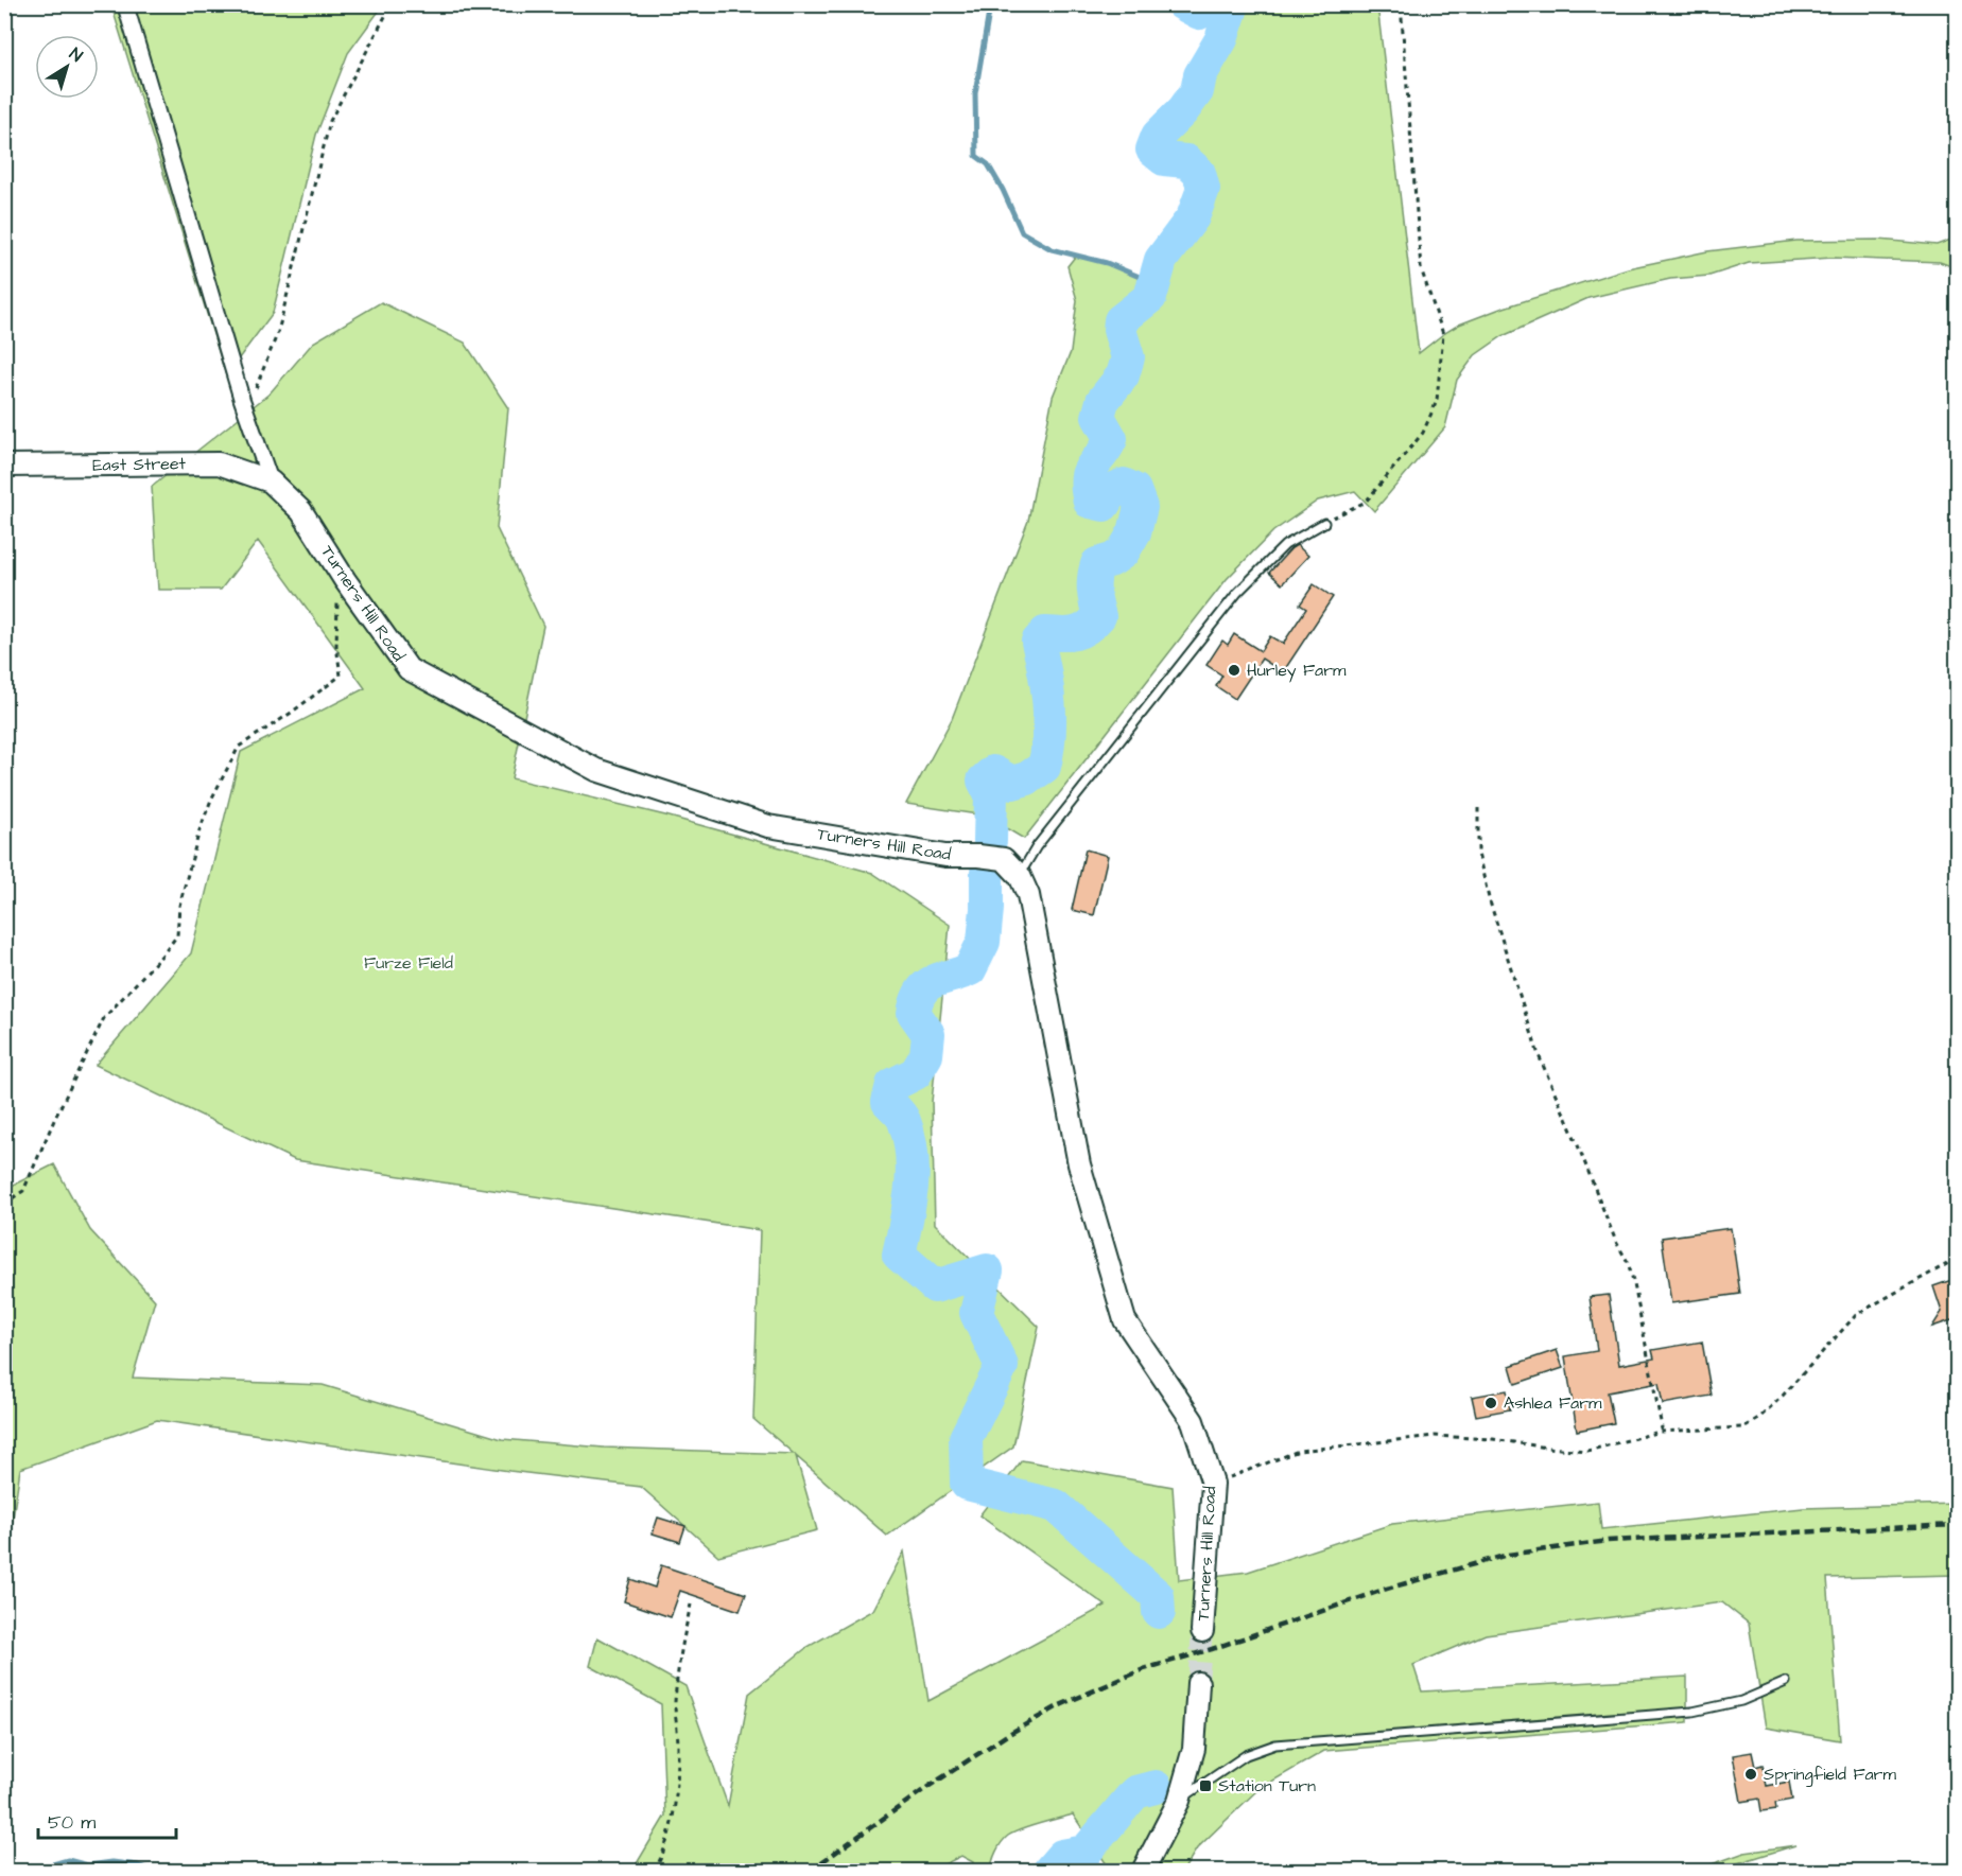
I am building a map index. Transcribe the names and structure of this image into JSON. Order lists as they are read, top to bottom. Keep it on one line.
{"streets":{"main road":["East Street","Turners Hill Road"]},"crossings":[["East Street","Turners Hill Road"]],"parks":["Furze Field"],"places":{"other":["Hurley Farm","Ashlea Farm","Springfield Farm"],"transit":["Station Turn"]},"scale_bar":"50 m","north":"top right"}
